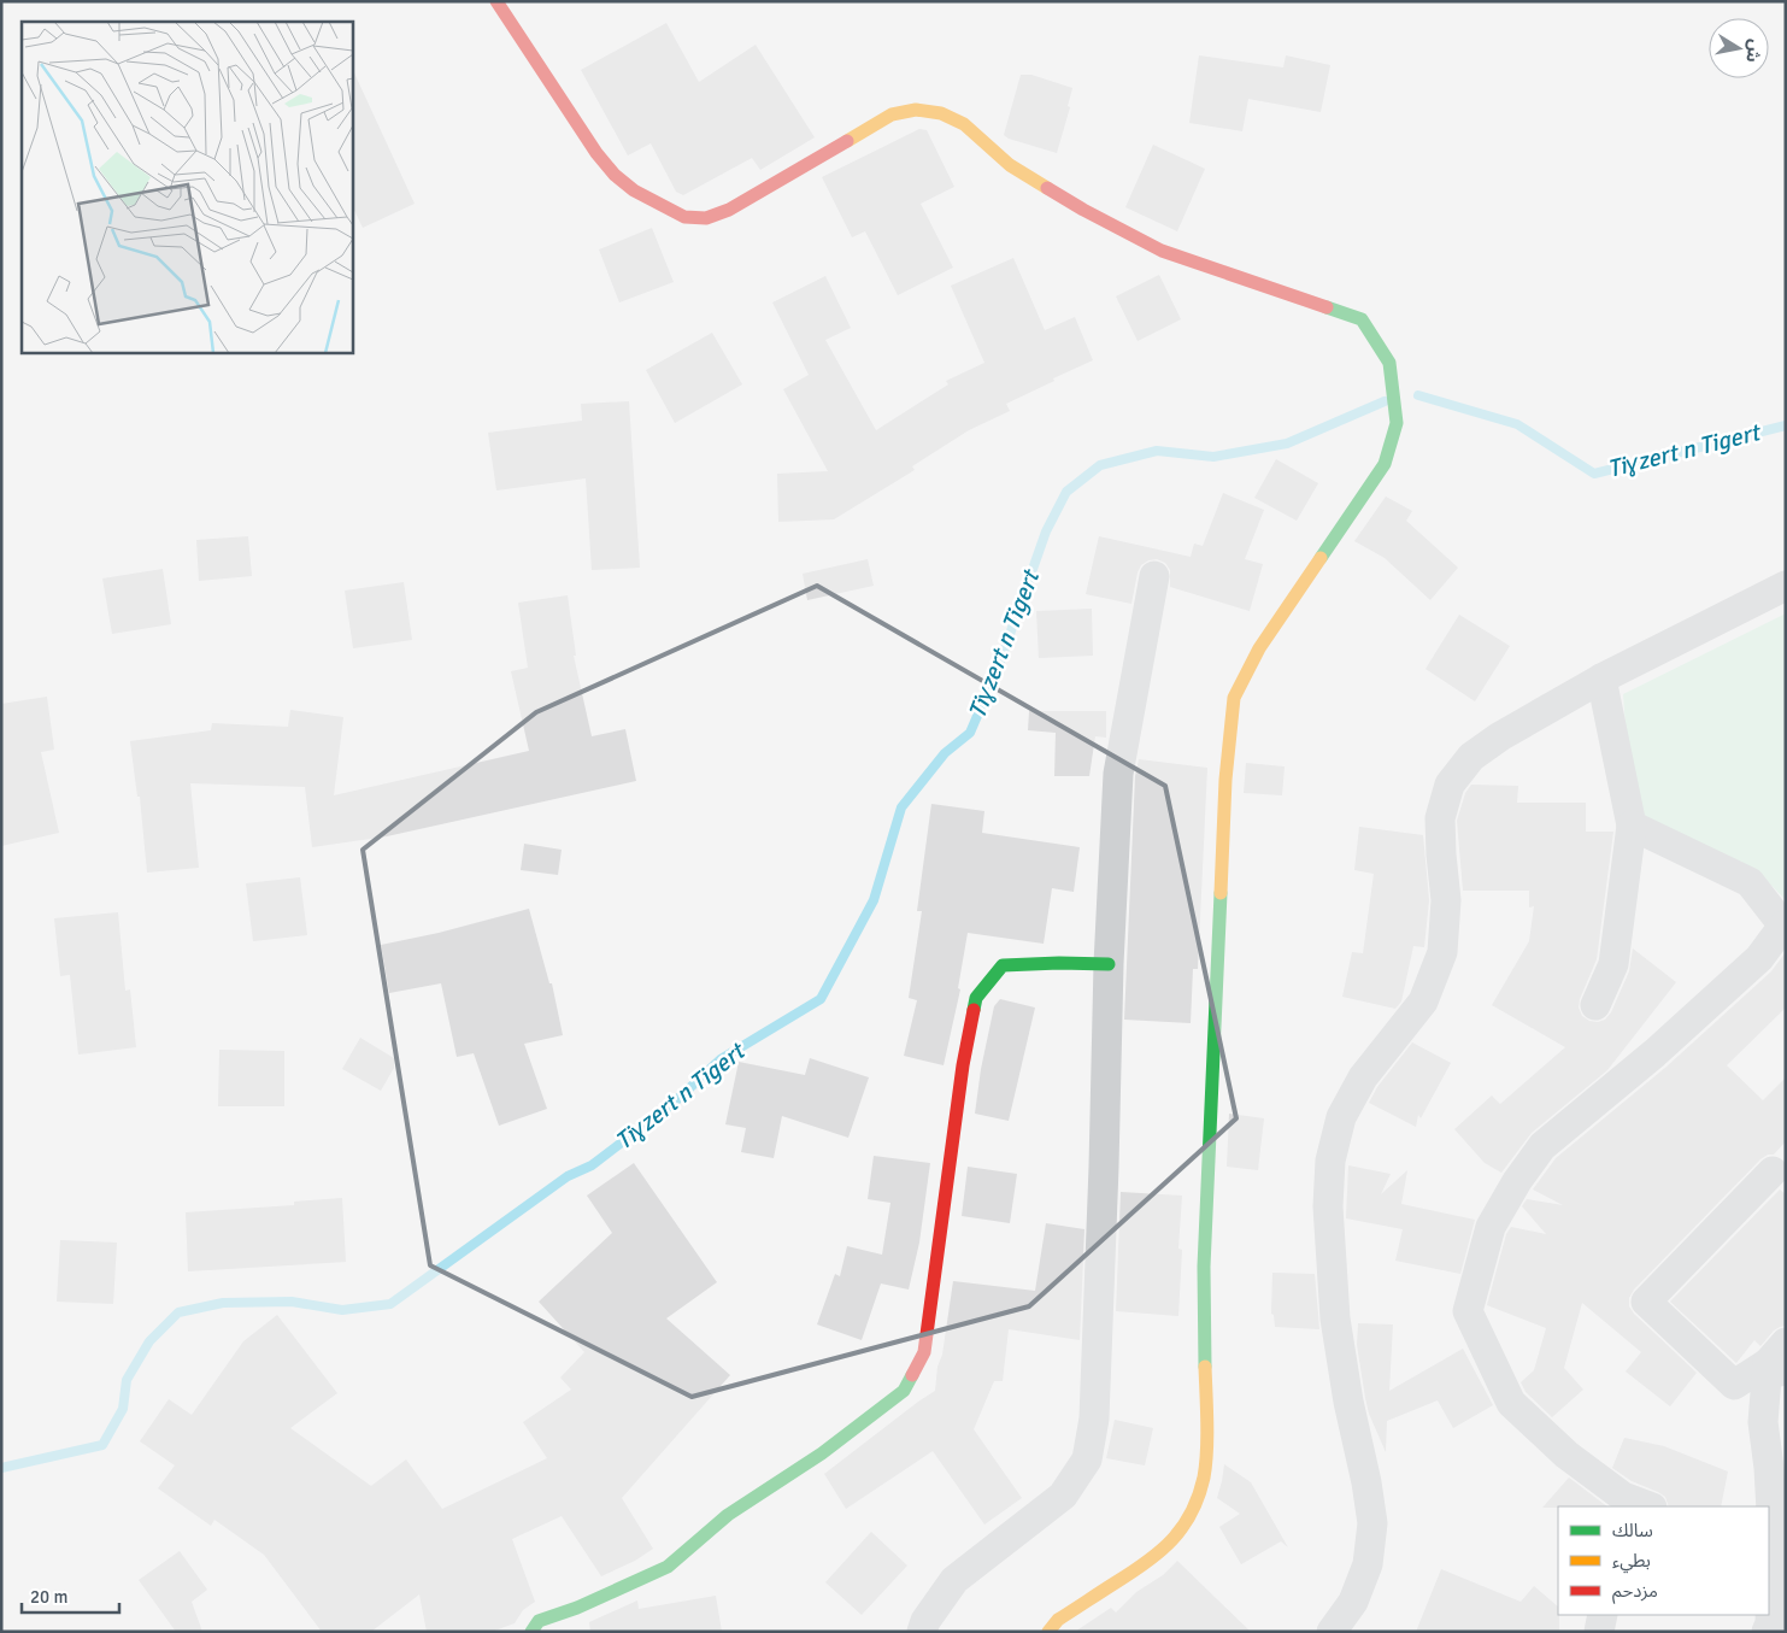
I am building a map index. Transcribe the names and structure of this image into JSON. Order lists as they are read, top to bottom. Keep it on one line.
{"water":["Tiɣzert n Tigert"],"legend":["سالك","بطيء","مزدحم"],"scale_bar":"20 m","north":"right"}
